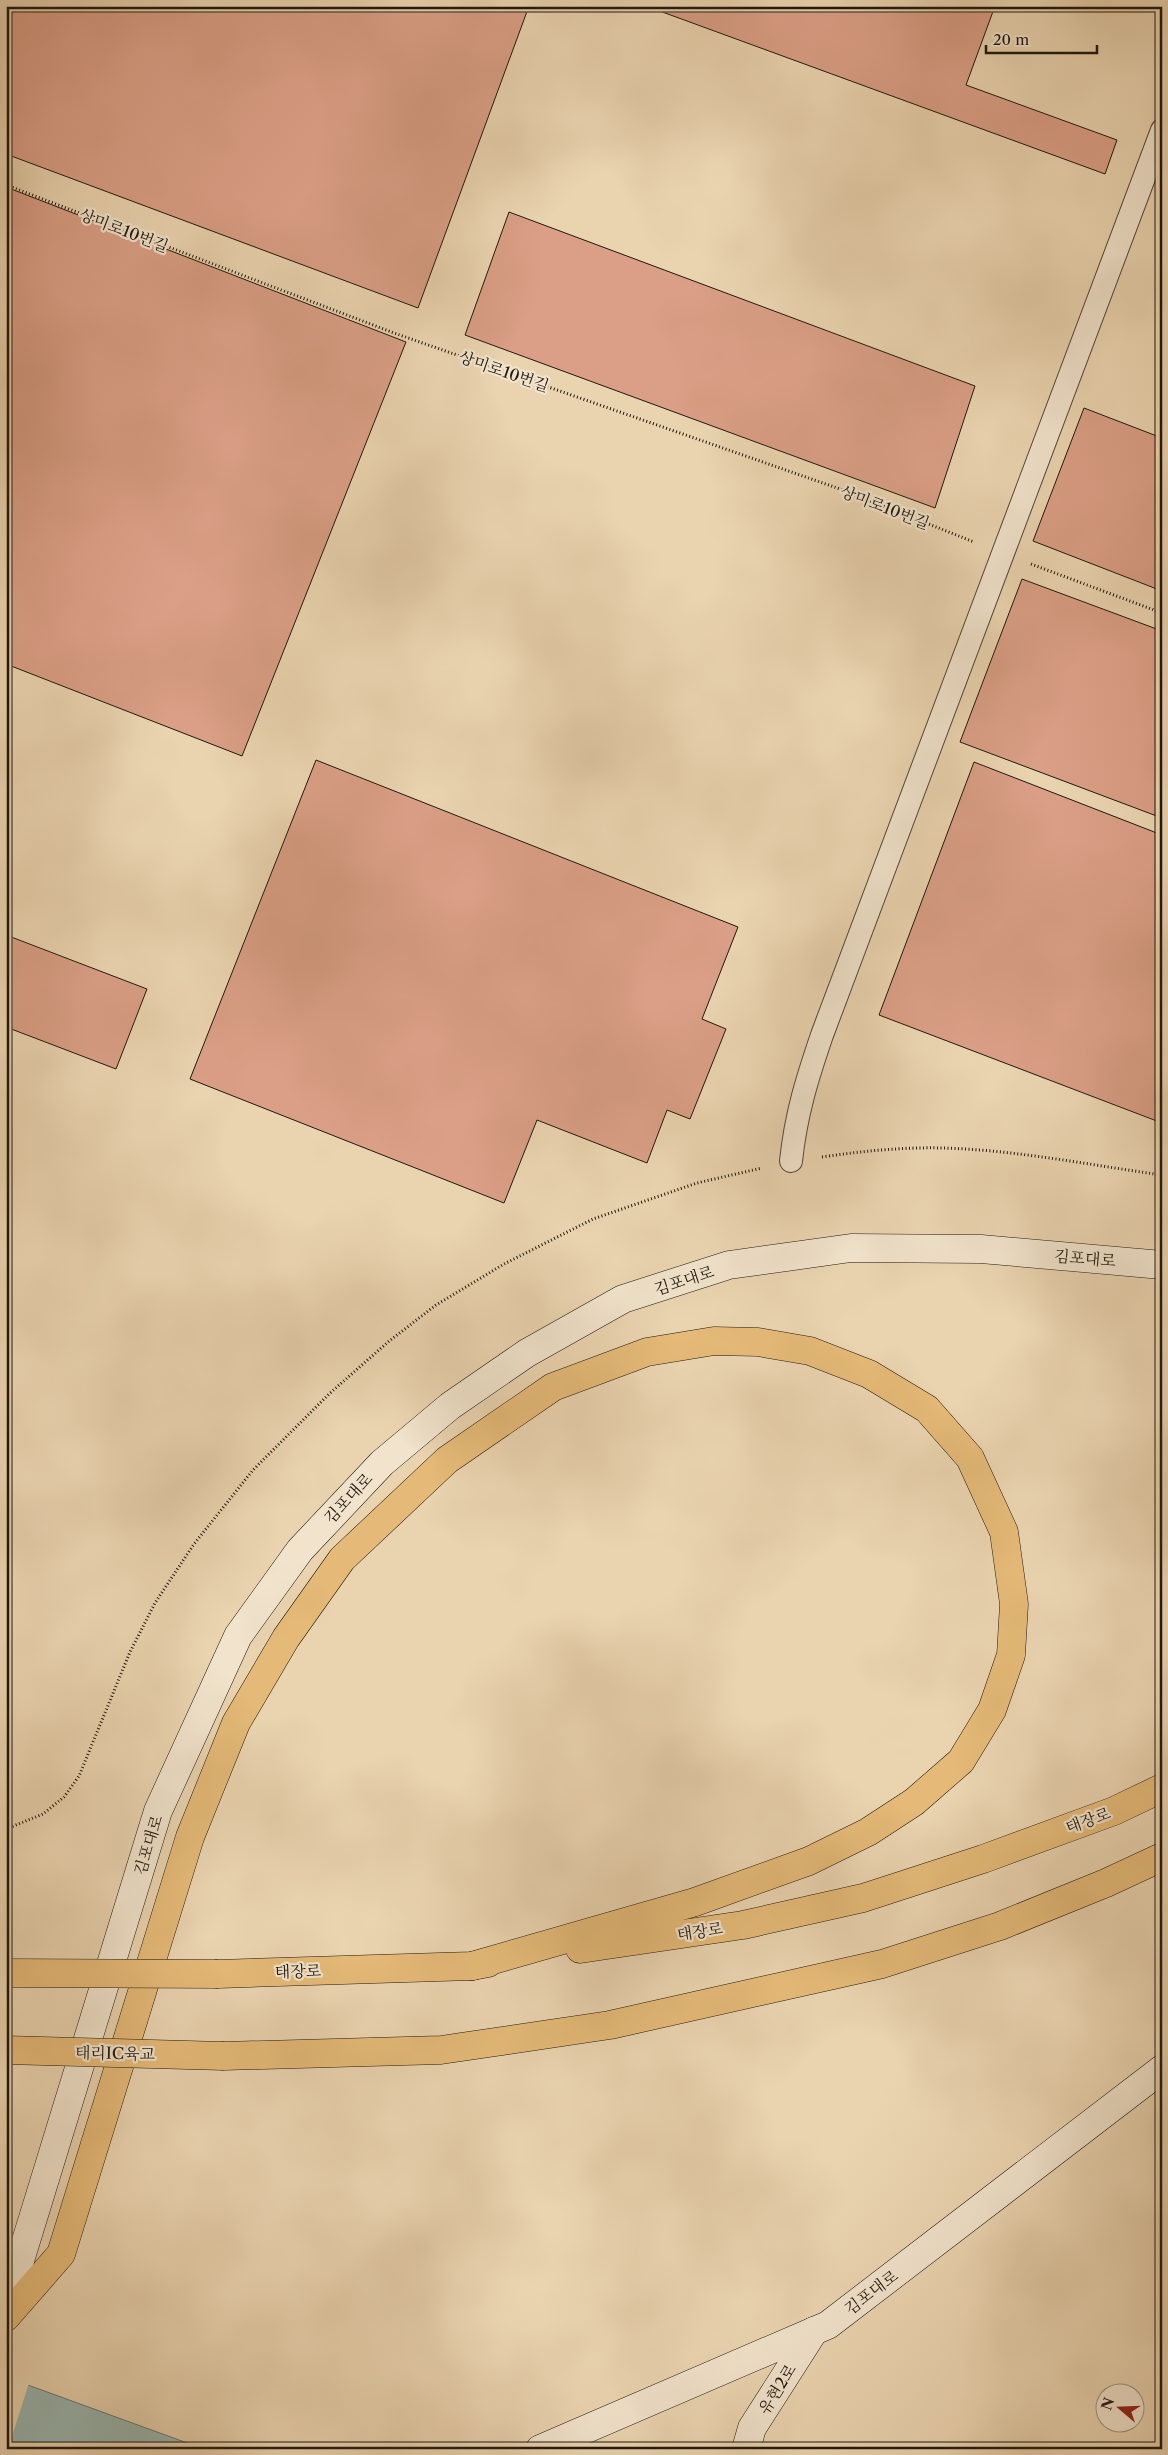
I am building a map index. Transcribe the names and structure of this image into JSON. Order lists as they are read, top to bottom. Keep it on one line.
{"streets":{"main road":["김포대로","태장로","태리IC육교","유현2로"],"path":["상미로10번길"]},"crossings":[["김포대로","유현2로"]],"scale_bar":"20 m","north":"left"}
